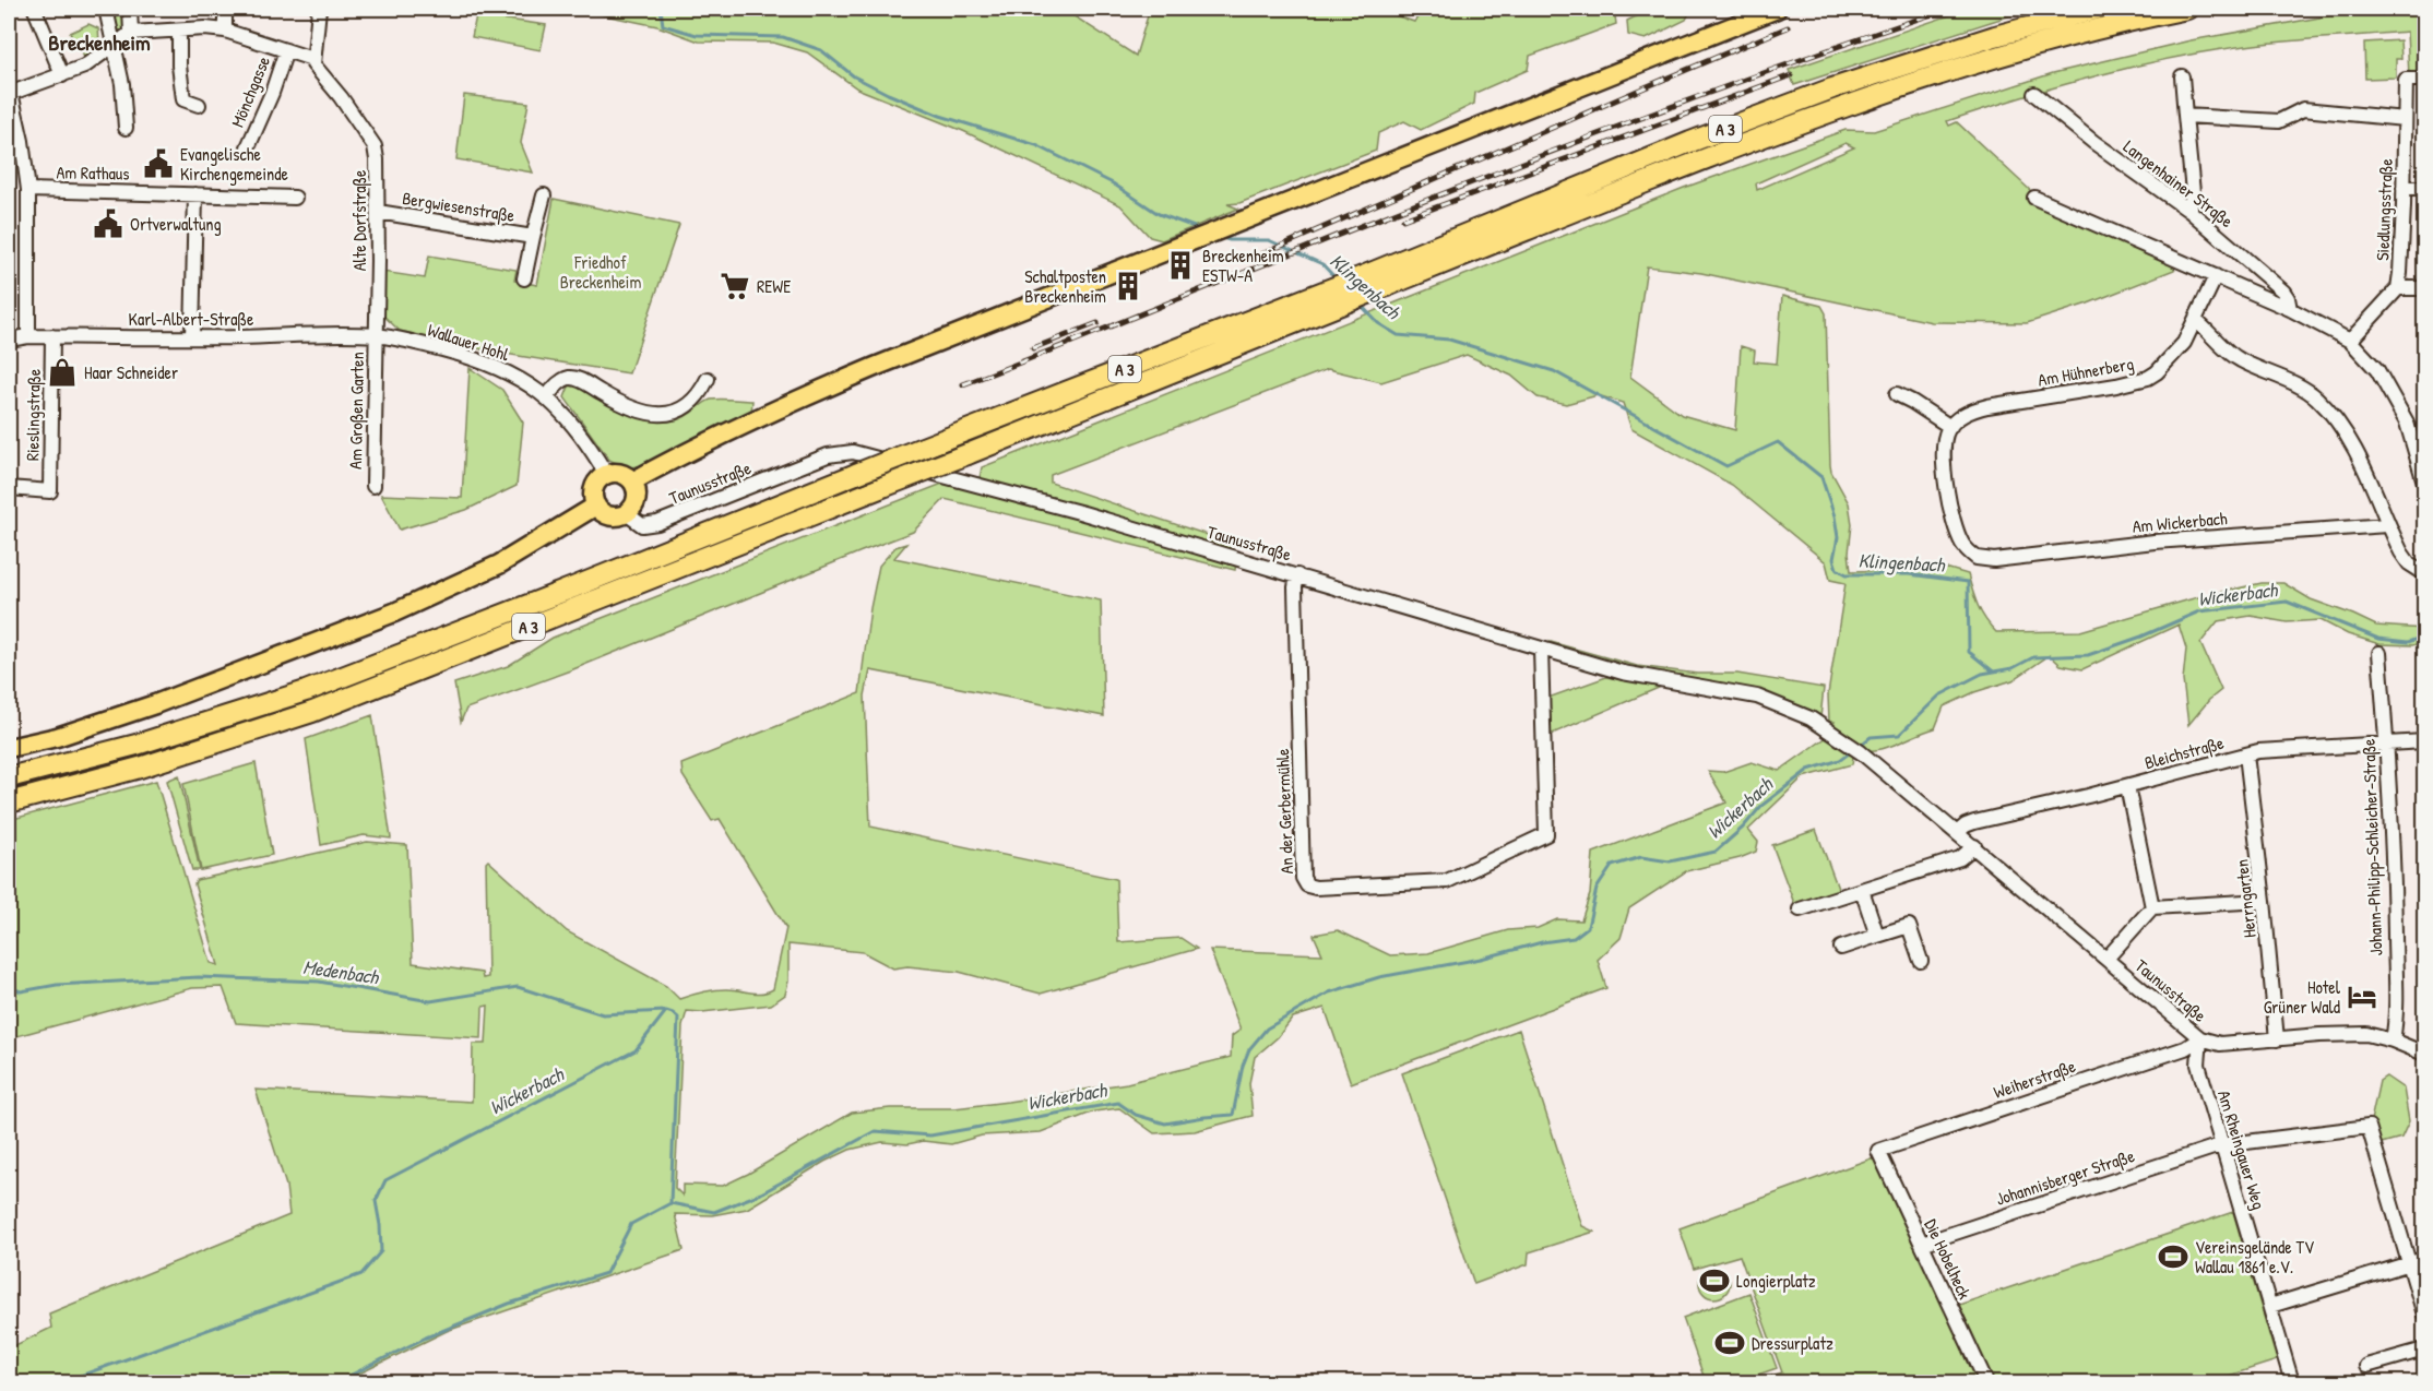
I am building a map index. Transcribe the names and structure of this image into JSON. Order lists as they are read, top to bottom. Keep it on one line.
{"streets":{"highway":["A 3"],"street":["Mönchgasse","Am Rathaus","Langenhainer Straße","Bergwiesenstraße","Siedlungsstraße","Alte Dorfstraße","Karl-Albert-Straße","Wallauer Hohl","Am Hühnerberg","Am Großen Garten","Rieslingstraße","Taunusstraße","Am Wickerbach","Bleichstraße","An der Gerbermühle","Johann-Philipp-Schleicher-Straße","Herrngarten","Weiherstraße","Am Rheingauer Weg","Johannisberger Straße","Die Hobelheck"]},"crossings":[["Bergwiesenstraße","Alte Dorfstraße"],["Alte Dorfstraße","Karl-Albert-Straße"],["Alte Dorfstraße","Wallauer Hohl"],["Alte Dorfstraße","Am Großen Garten"],["Karl-Albert-Straße","Wallauer Hohl"],["Karl-Albert-Straße","Am Großen Garten"],["Karl-Albert-Straße","Rieslingstraße"],["Wallauer Hohl","Am Großen Garten"],["Am Hühnerberg","Am Wickerbach"],["Taunusstraße","Bleichstraße"],["Taunusstraße","An der Gerbermühle"],["Taunusstraße","Johann-Philipp-Schleicher-Straße"],["Taunusstraße","Herrngarten"],["Taunusstraße","Weiherstraße"],["Taunusstraße","Am Rheingauer Weg"],["Bleichstraße","Johann-Philipp-Schleicher-Straße"],["Bleichstraße","Herrngarten"],["Weiherstraße","Am Rheingauer Weg"],["Weiherstraße","Die Hobelheck"],["Am Rheingauer Weg","Johannisberger Straße"],["Johannisberger Straße","Die Hobelheck"]],"districts":["Breckenheim"],"water":["Klingenbach","Wickerbach","Medenbach"],"parks":["Friedhof Breckenheim"],"places":{"public building":["Evangelische Kirchengemeinde","Ortverwaltung"],"building":["Breckenheim ESTW-A","Schaltposten Breckenheim"],"supermarket":["REWE"],"shop":["Haar Schneider"],"hotel":["Hotel Grüner Wald"],"sports":["Vereinsgelände TV Wallau 1861 e.V.","Longierplatz","Dressurplatz"]}}
